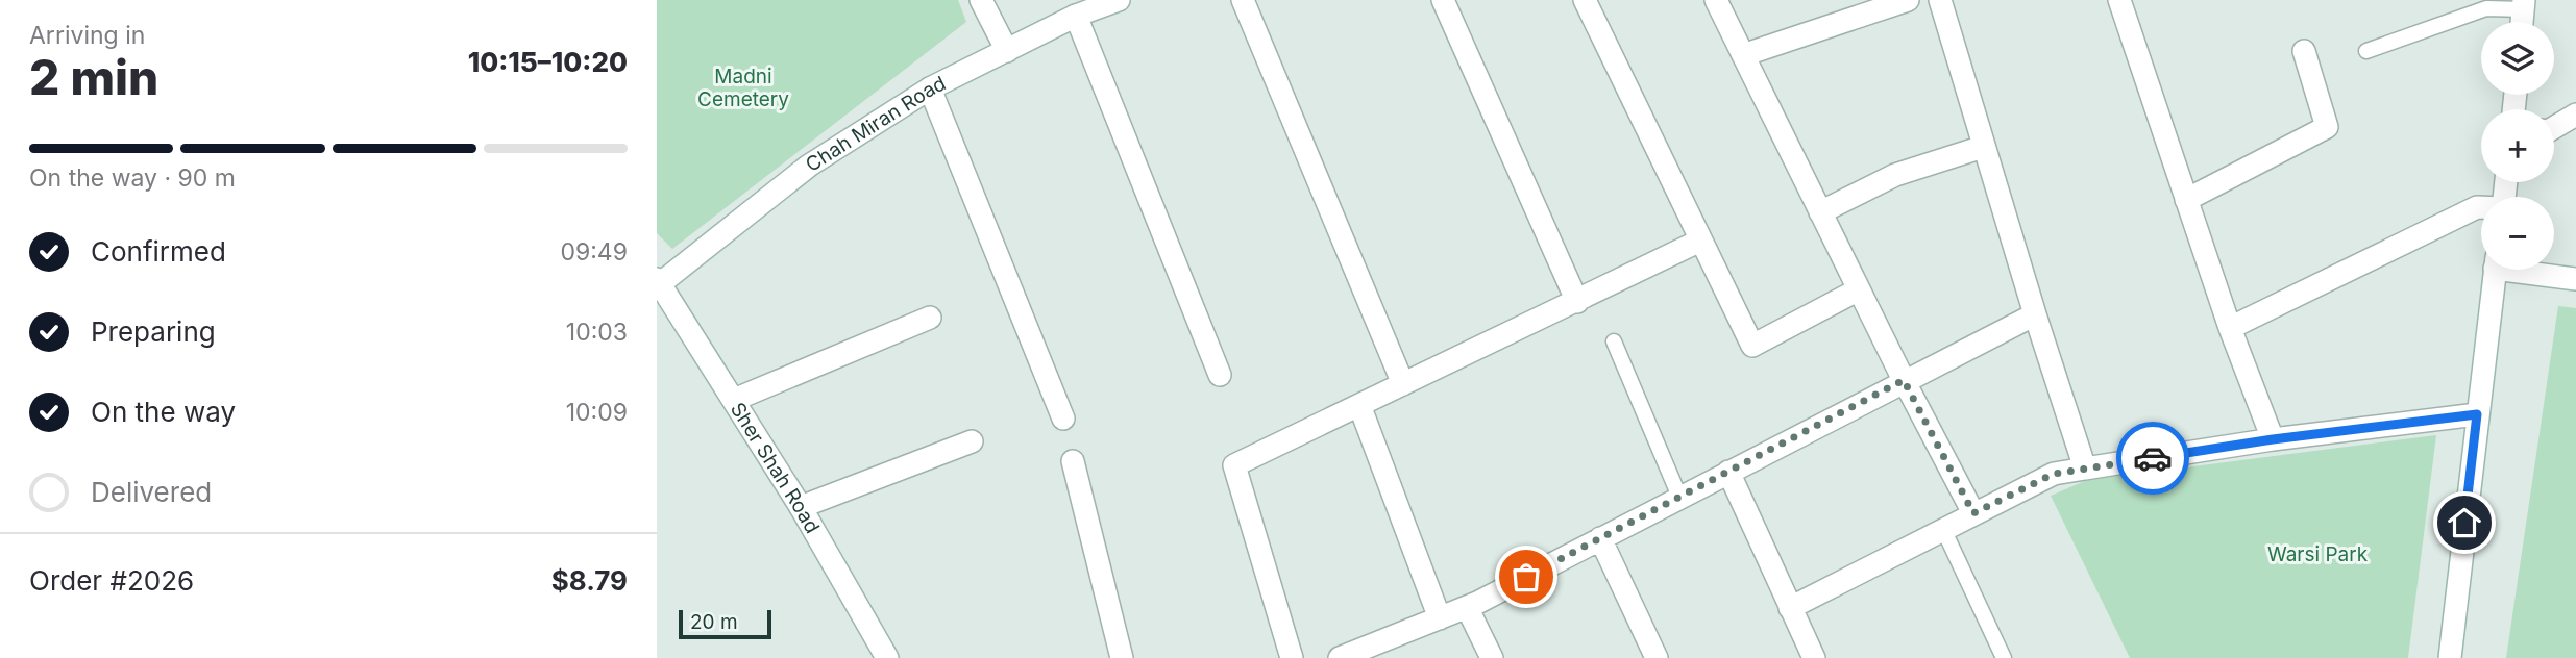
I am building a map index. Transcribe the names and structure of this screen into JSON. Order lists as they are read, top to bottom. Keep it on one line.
{"streets":{"street":["Chah Miran Road","Sher Shah Road"]},"crossings":[["Chah Miran Road","Sher Shah Road"]],"parks":["Madni Cemetery","Warsi Park"],"scale_bar":"20 m","page":{"heading":["2 min","Arriving in","10:15–10:20"],"panel":["Order #2026","$8.79"],"map_buttons":["+","−"],"bar":"On the way · 90 m","list":[["Confirmed","09:49"],["Preparing","10:03"],["On the way","10:09"],"Delivered"],"scale":"20 m"}}
